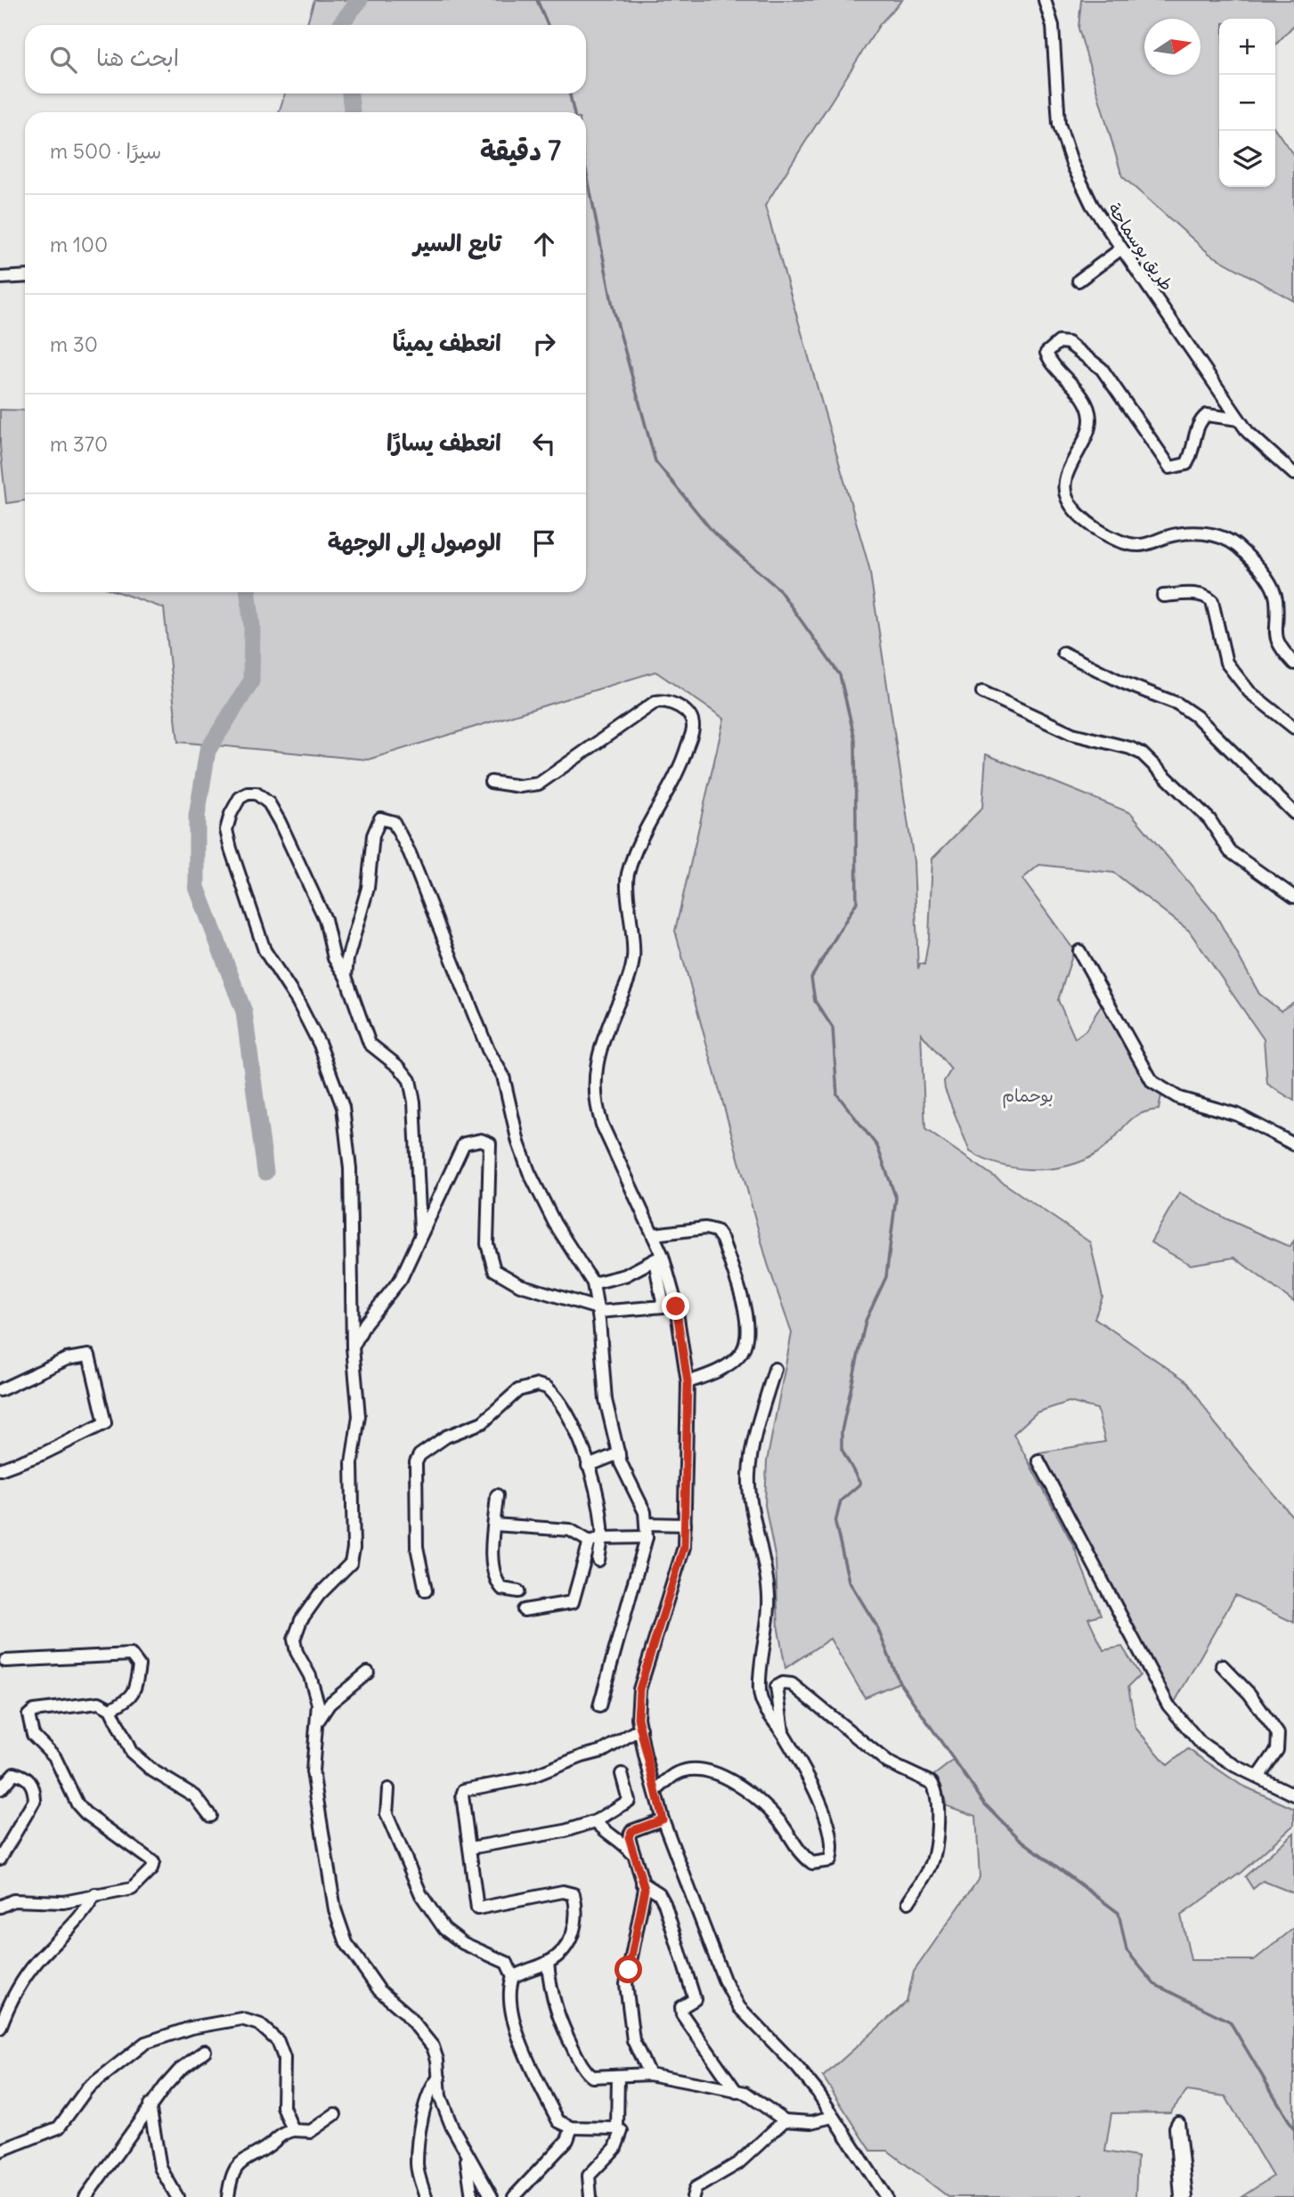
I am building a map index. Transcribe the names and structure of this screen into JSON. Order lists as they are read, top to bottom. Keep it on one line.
{"streets":{"street":["طريق بوسماحة"]},"parks":["بوحمام"],"north":"right","page":{"map_buttons":["+","−"],"search":"ابحث هنا","heading":["7 دقيقة","سيرًا · 500 m"],"list":[["تابع السير","100 m"],["انعطف يمينًا","30 m"],["انعطف يسارًا","370 m"],"الوصول إلى الوجهة"]}}
